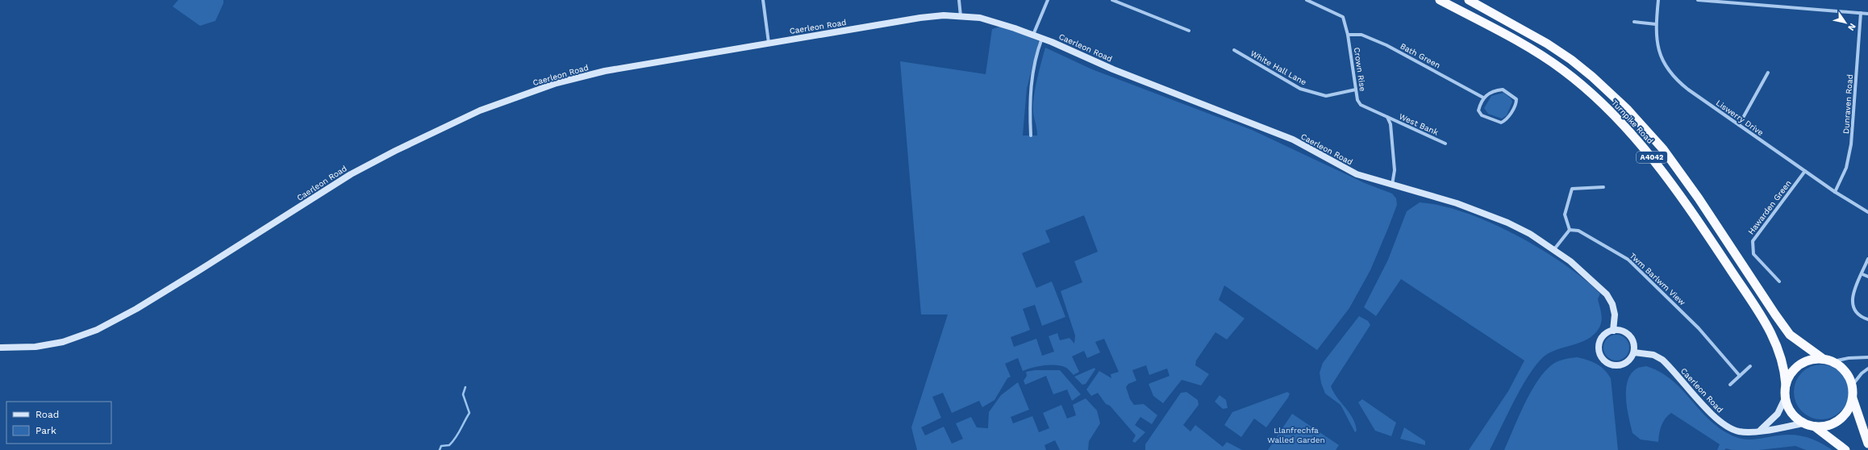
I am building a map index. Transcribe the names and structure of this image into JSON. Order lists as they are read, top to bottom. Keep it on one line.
{"streets":{"highway":["Turnpike Road","A4042"],"main road":["Caerleon Road"],"street":["Bath Green","White Hall Lane","Crown Rise","Dunraven Road","Liswerry Drive","West Bank","Hawarden Green","Twm Barlwm View"]},"crossings":[["Caerleon Road","Turnpike Road"],["Bath Green","Crown Rise"],["White Hall Lane","Crown Rise"],["Crown Rise","West Bank"],["Dunraven Road","Liswerry Drive"],["Liswerry Drive","Hawarden Green"]],"parks":["Llanfrechfa Walled Garden"],"legend":["Road","Park"],"north":"bottom right"}
